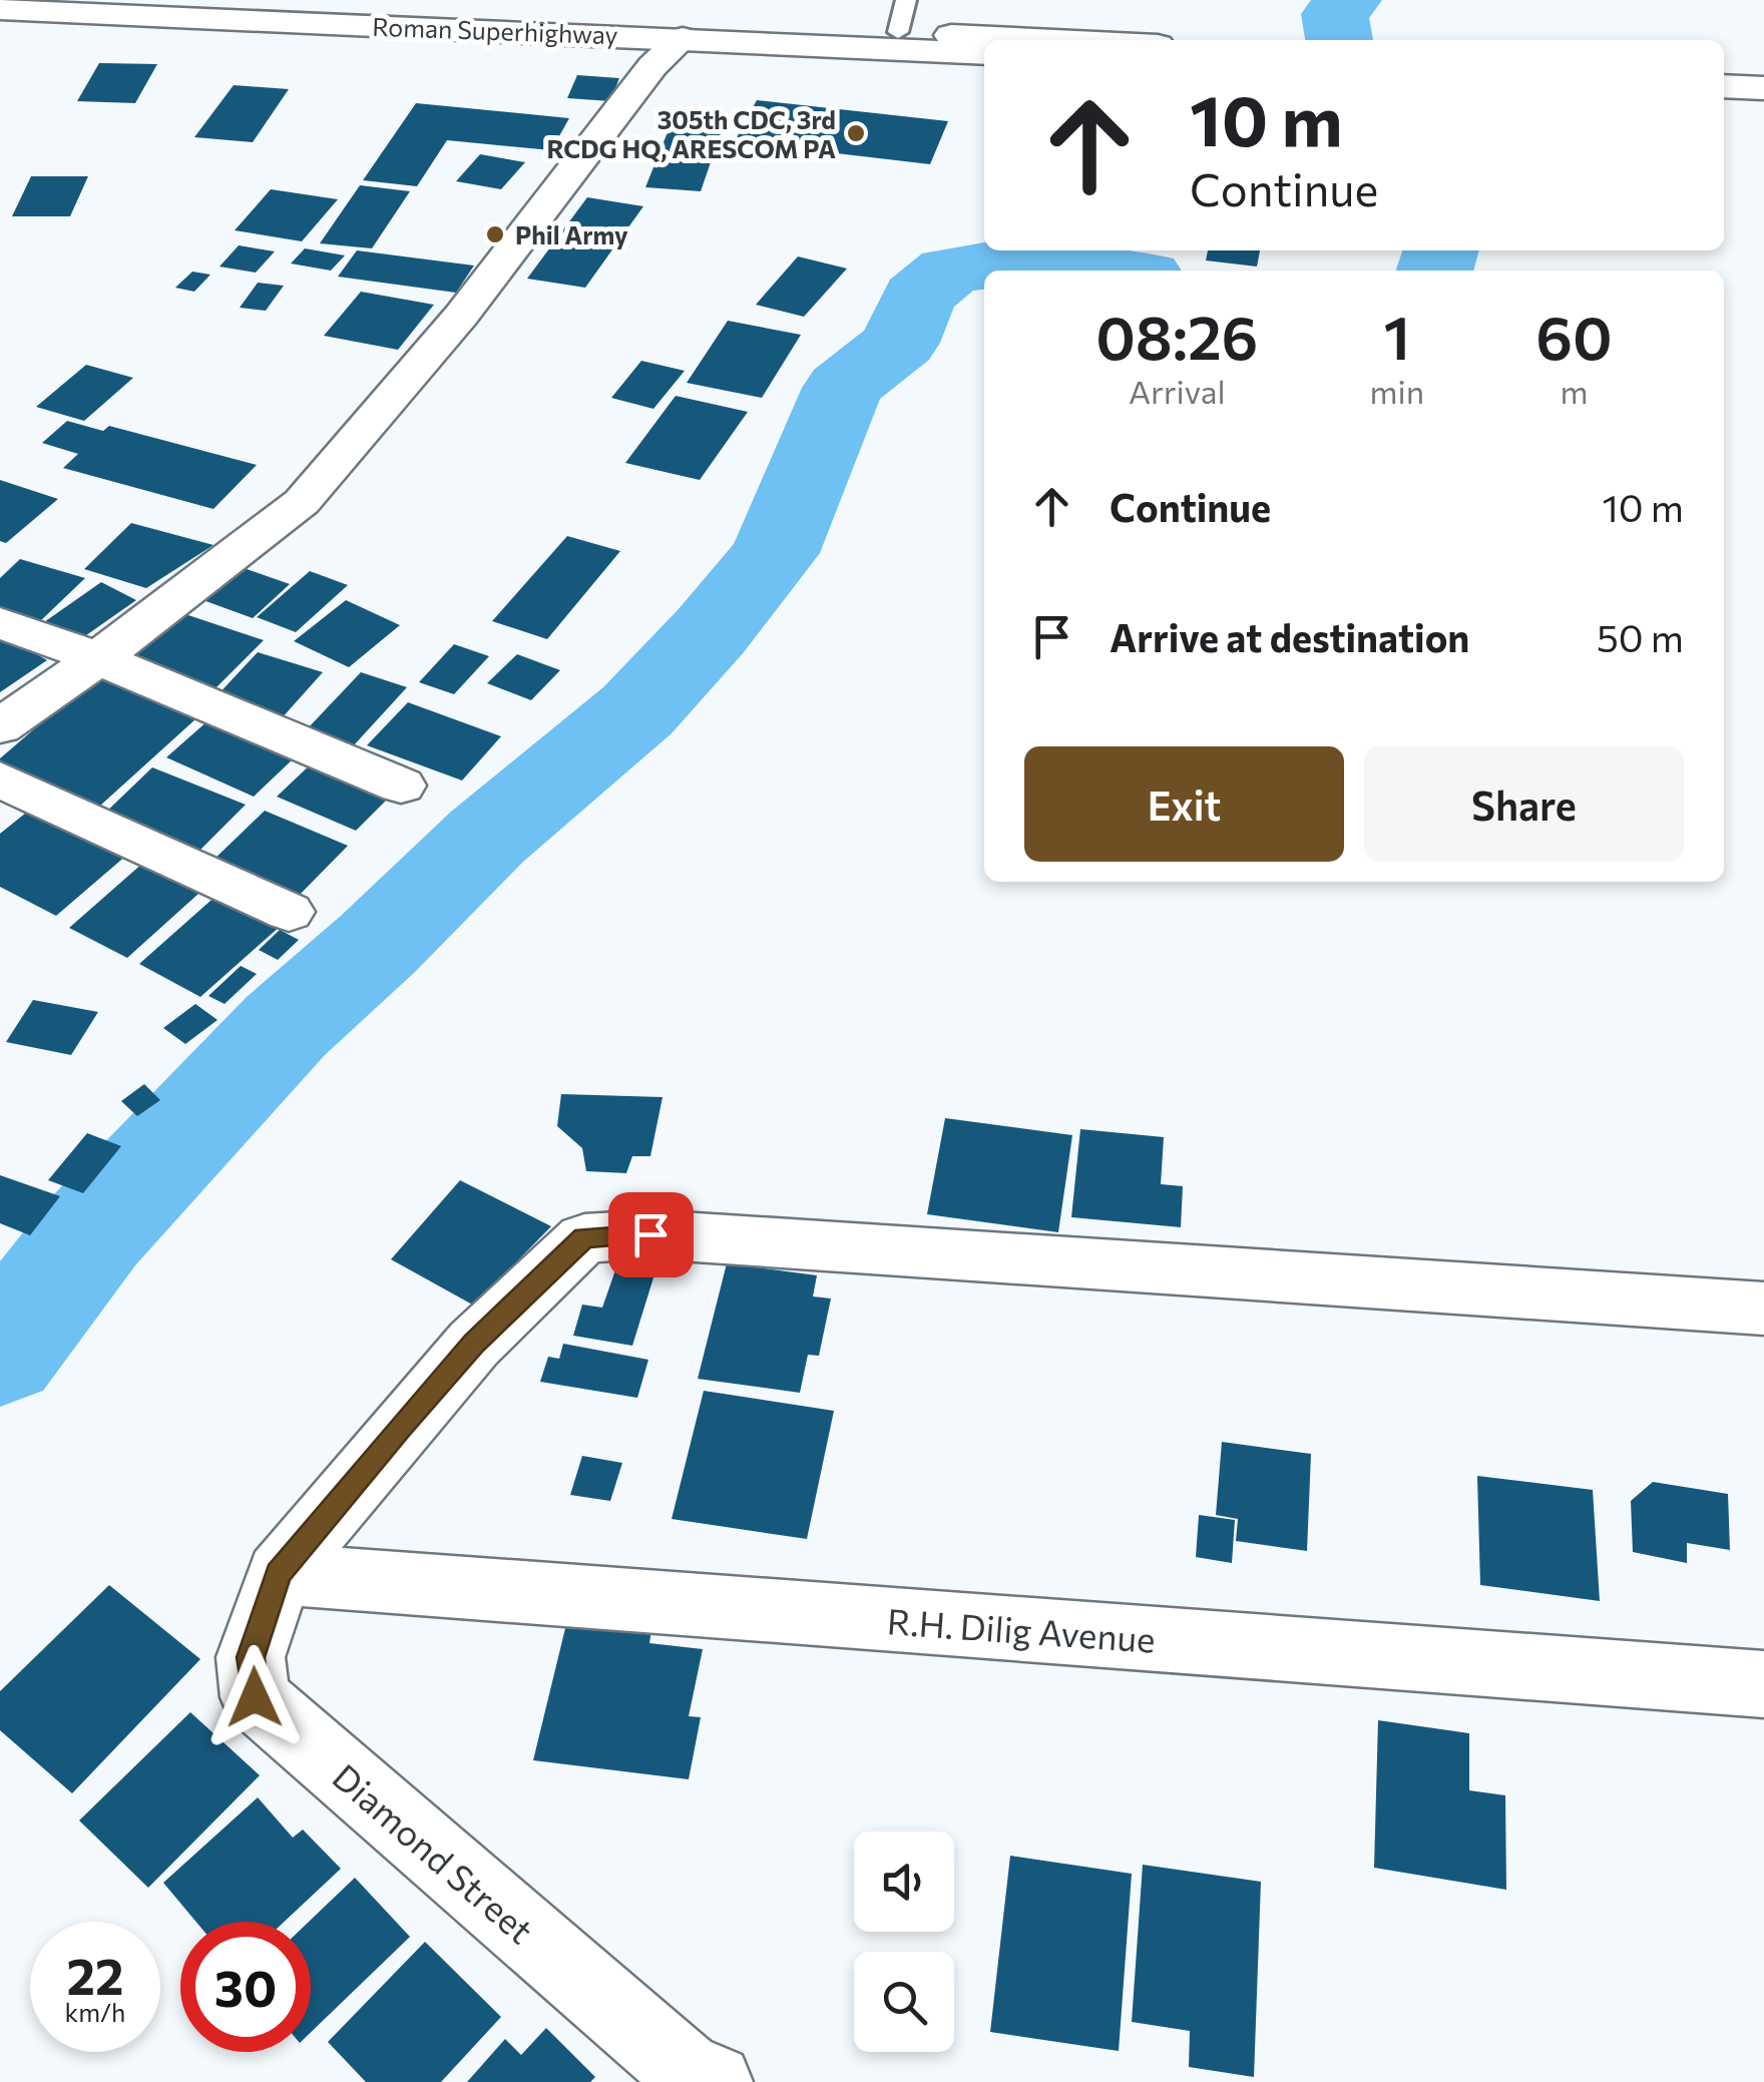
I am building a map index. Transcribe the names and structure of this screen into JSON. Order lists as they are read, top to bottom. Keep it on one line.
{"streets":{"street":["Roman Superhighway","R.H. Dilig Avenue","Diamond Street"]},"crossings":[["R.H. Dilig Avenue","Diamond Street"]],"places":["305th CDC, 3rd RCDG HQ, ARESCOM PA","Phil Army"],"page":{"turn":["10 m","Continue"],"eta":["08:26","Arrival","1","min","60","m"],"list":[{"name":"Continue","value":"10 m"},{"name":"Arrive at destination","value":"50 m"}],"buttons":["Exit","Share"],"speed":"22 km/h","limit":"30"}}
